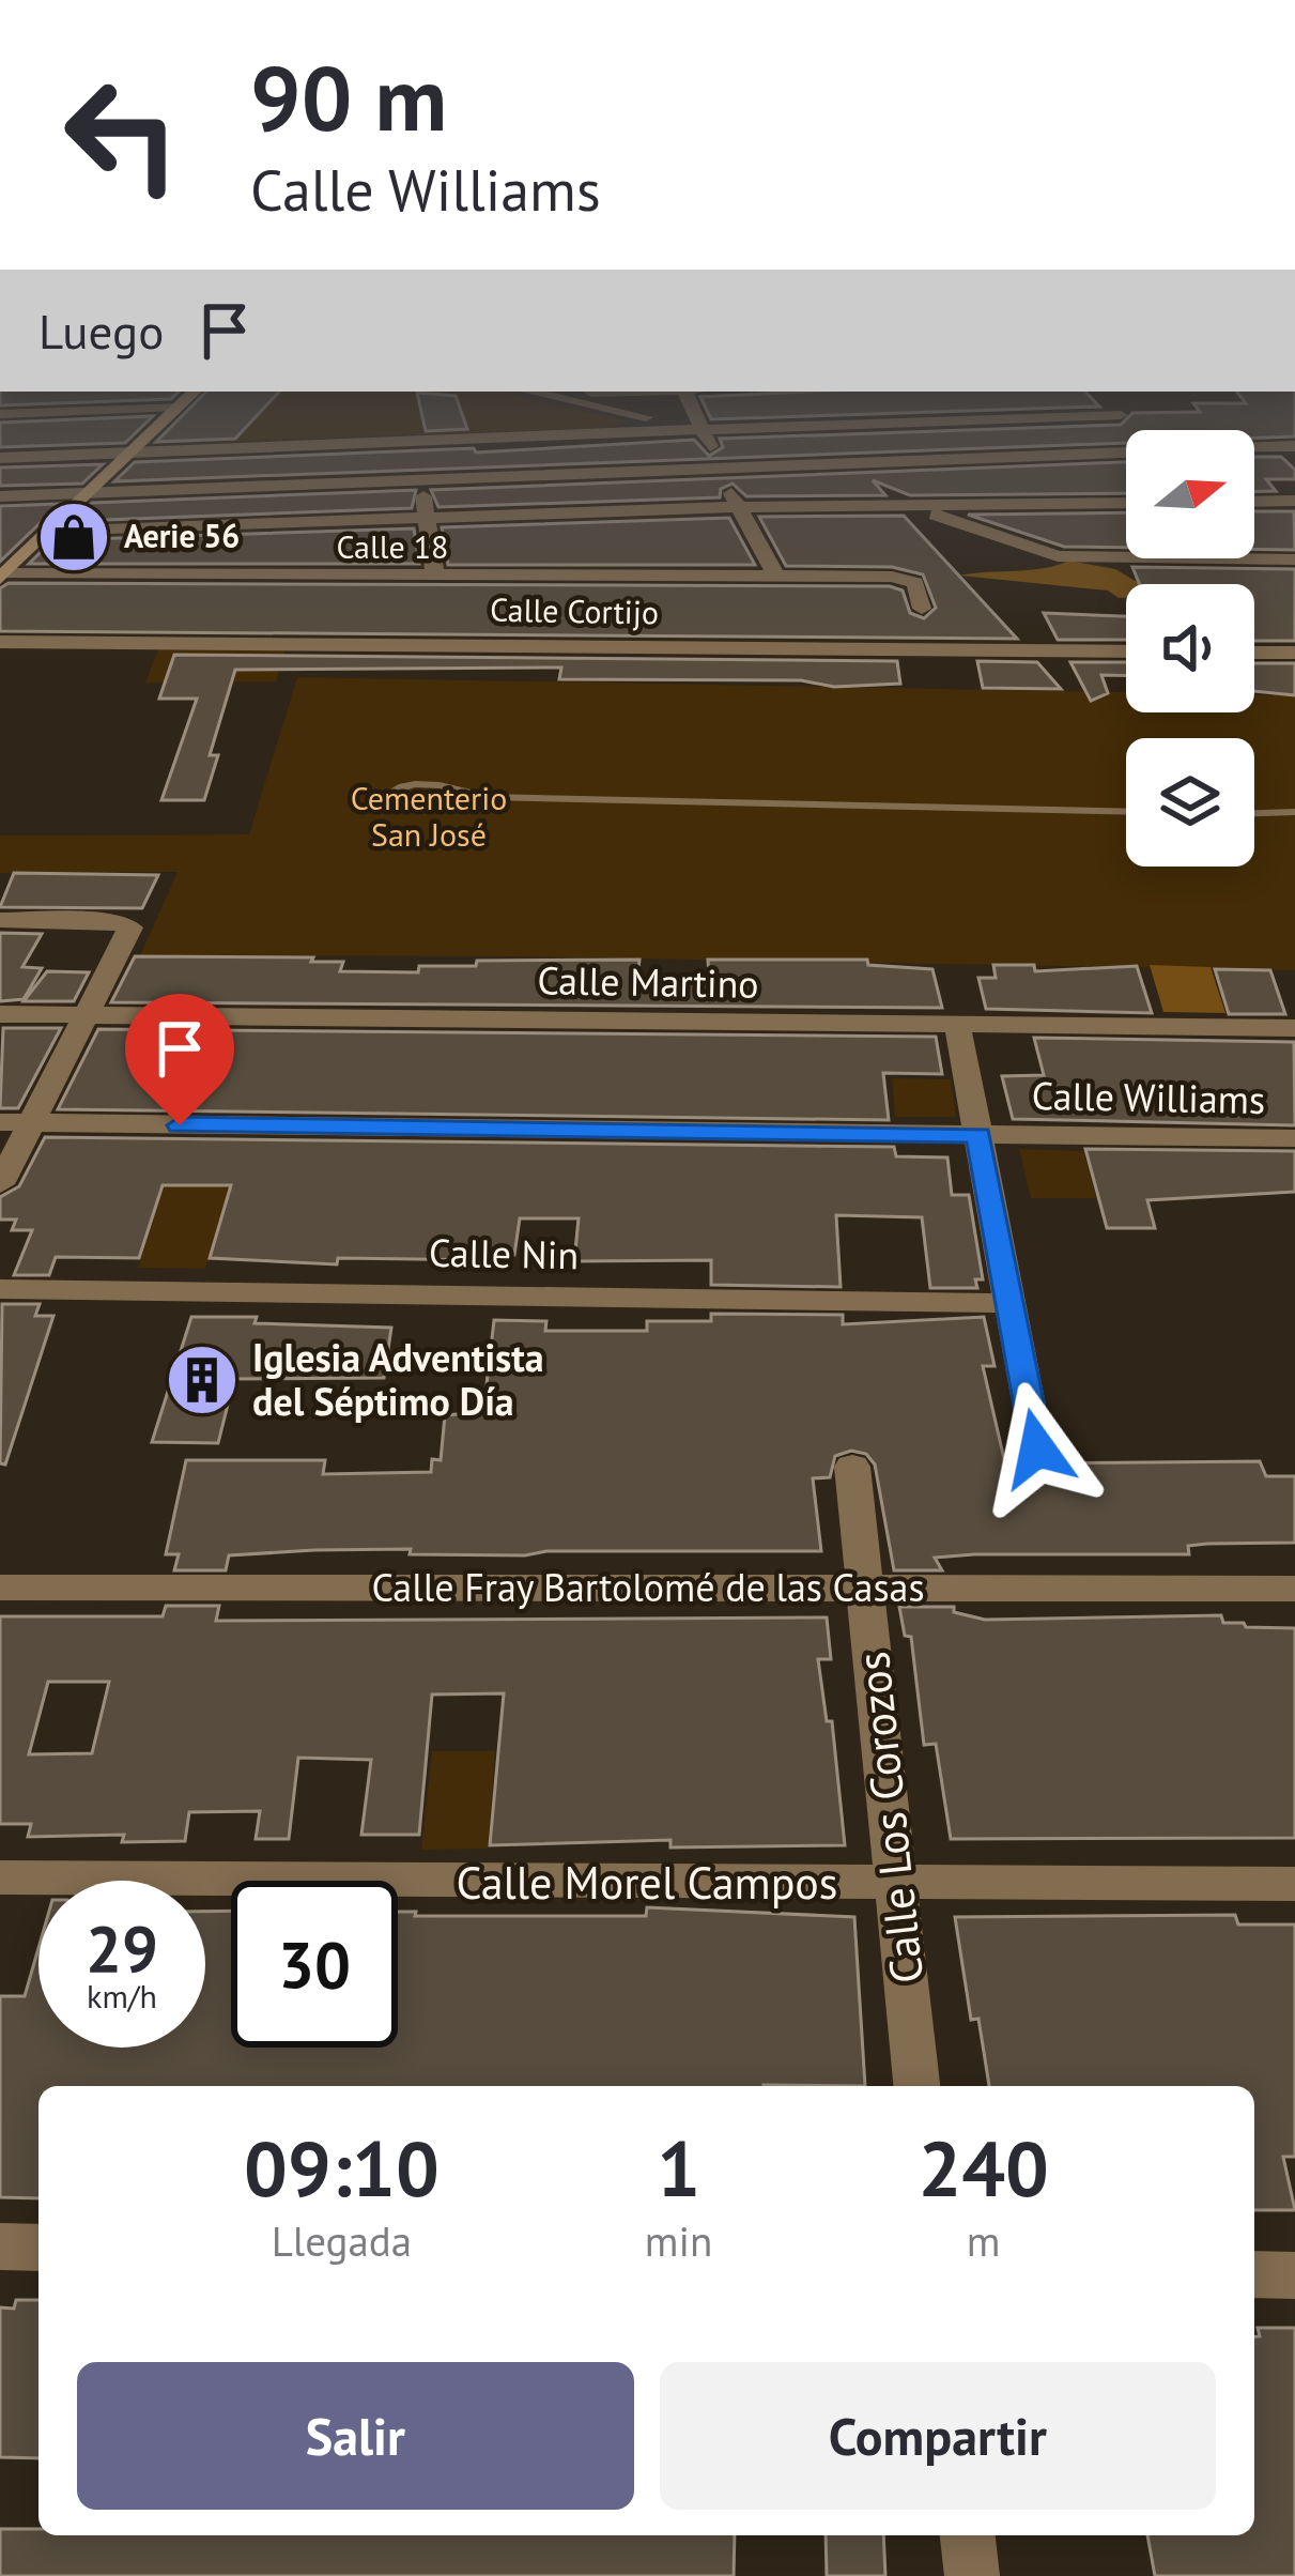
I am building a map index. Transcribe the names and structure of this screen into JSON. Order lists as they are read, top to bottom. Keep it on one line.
{"streets":{"street":["Calle 18","Calle Cortijo","Calle Martino","Calle Williams","Calle Nin","Calle Fray Bartolomé de las Casas","Calle Los Corozos","Calle Morel Campos"]},"crossings":[["Calle Fray Bartolomé de las Casas","Calle Los Corozos"],["Calle Los Corozos","Calle Morel Campos"]],"parks":["Cementerio San José"],"places":{"shop":["Aerie 56"],"building":["Iglesia Adventista del Séptimo Día"]},"north":"right","page":{"turn":["90 m","Calle Williams"],"then":"Luego","speed":"29 km/h","limit":"30","eta":["09:10","Llegada","1","min","240","m"],"buttons":["Salir","Compartir"]}}
